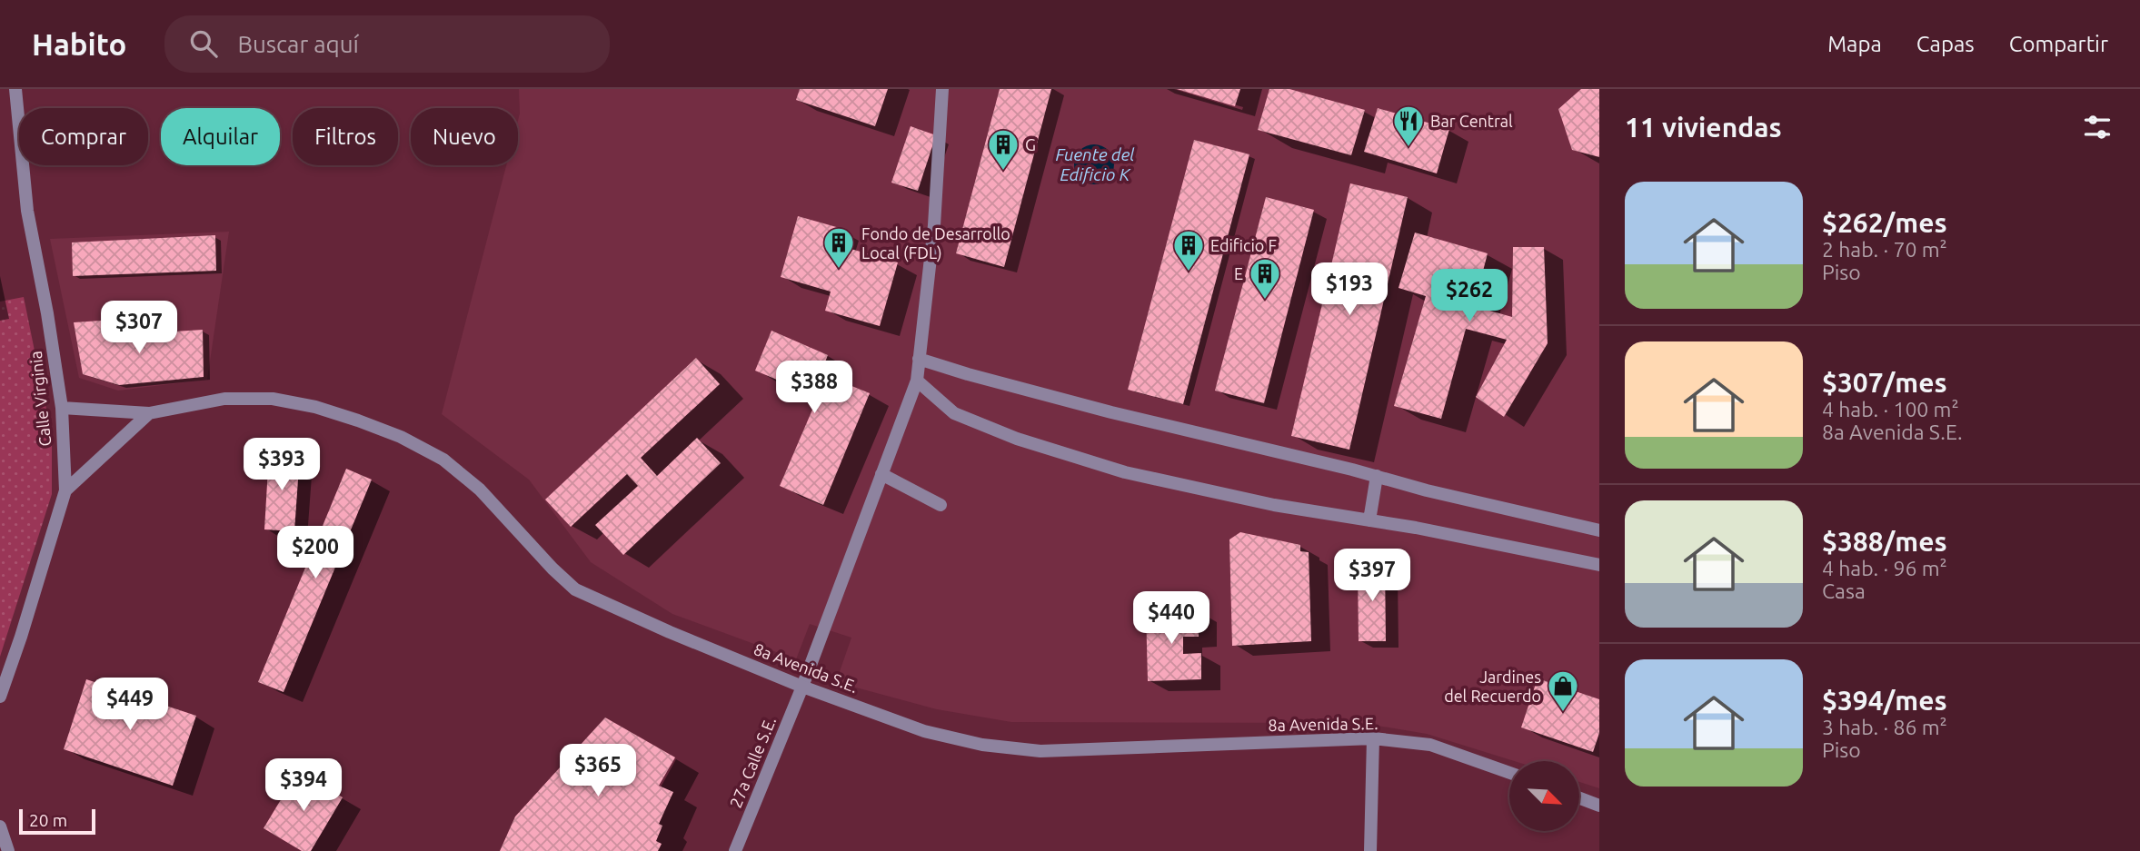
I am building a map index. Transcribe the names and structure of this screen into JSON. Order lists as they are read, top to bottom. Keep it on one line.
{"streets":{"street":["Calle Virginia","8a Avenida S.E.","27a Calle S.E."]},"crossings":[["Calle Virginia","8a Avenida S.E."],["8a Avenida S.E.","27a Calle S.E."]],"water":["Fuente del Edificio K"],"places":{"restaurant":["Bar Central"],"building":["G","Fondo de Desarrollo Local (FDL)","Edificio F","E"],"shop":["Jardines del Recuerdo"]},"scale_bar":"20 m","north":"bottom right","page":{"header":"Habito","search":"Buscar aquí","nav":["Mapa","Capas","Compartir"],"heading":"11 viviendas","chip":["Comprar","Alquilar","Filtros","Nuevo"],"list":[{"name":"$262/mes","note":"2 hab. · 70 m² · Piso"},{"name":"$307/mes","note":"4 hab. · 100 m² · 8a Avenida S.E."},{"name":"$388/mes","note":"4 hab. · 96 m² · Casa"},{"name":"$394/mes","note":"3 hab. · 86 m² · Piso"}],"price":["$193","$262","$307","$388","$393","$200","$397","$440","$449","$365","$394"],"scale":"20 m"}}
